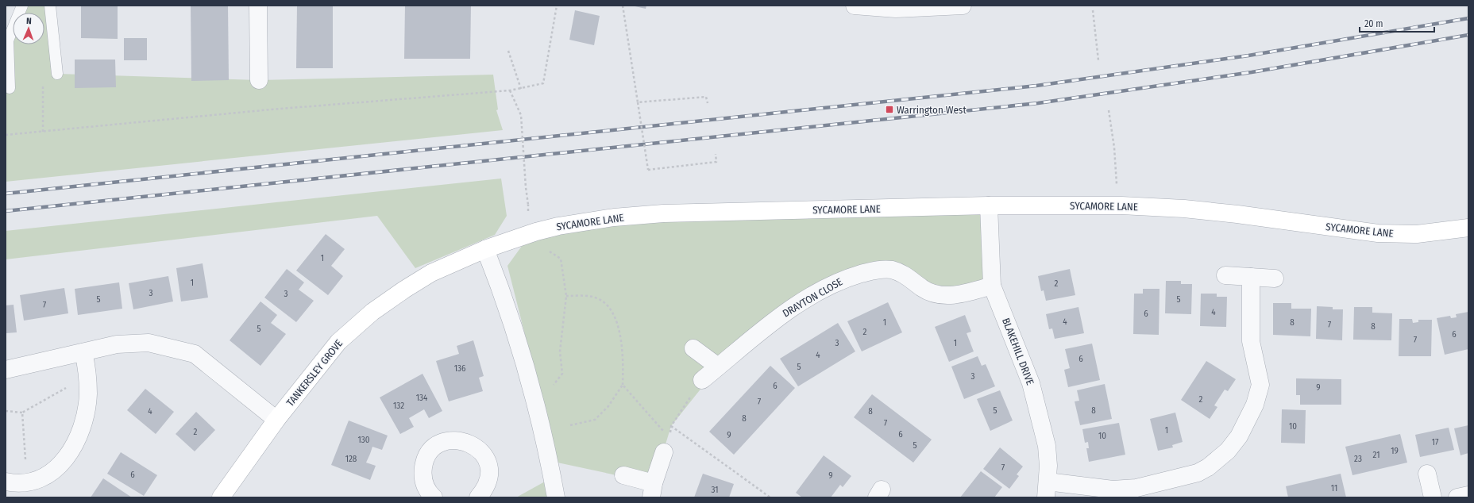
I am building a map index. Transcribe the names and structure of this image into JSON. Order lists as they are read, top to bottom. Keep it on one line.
{"streets":{"street":["SYCAMORE LANE","DRAYTON CLOSE","BLAKEHILL DRIVE","TANKERSLEY GROVE"]},"crossings":[["SYCAMORE LANE","BLAKEHILL DRIVE"],["SYCAMORE LANE","TANKERSLEY GROVE"],["DRAYTON CLOSE","BLAKEHILL DRIVE"]],"places":{"transit":["Warrington West"]},"house_numbers":["1","1","2","3","3","5","5","7","4","6","4","1","8","7","8","5","2","6","7","3","1","4","6","5","136","3","6","9","134","2","7","132","5","8","4","8","8","7","10","1","2","6","9","10","130","17","5","19","21","128","23","7","6","9","11","31"],"scale_bar":"20 m","north":"top"}
